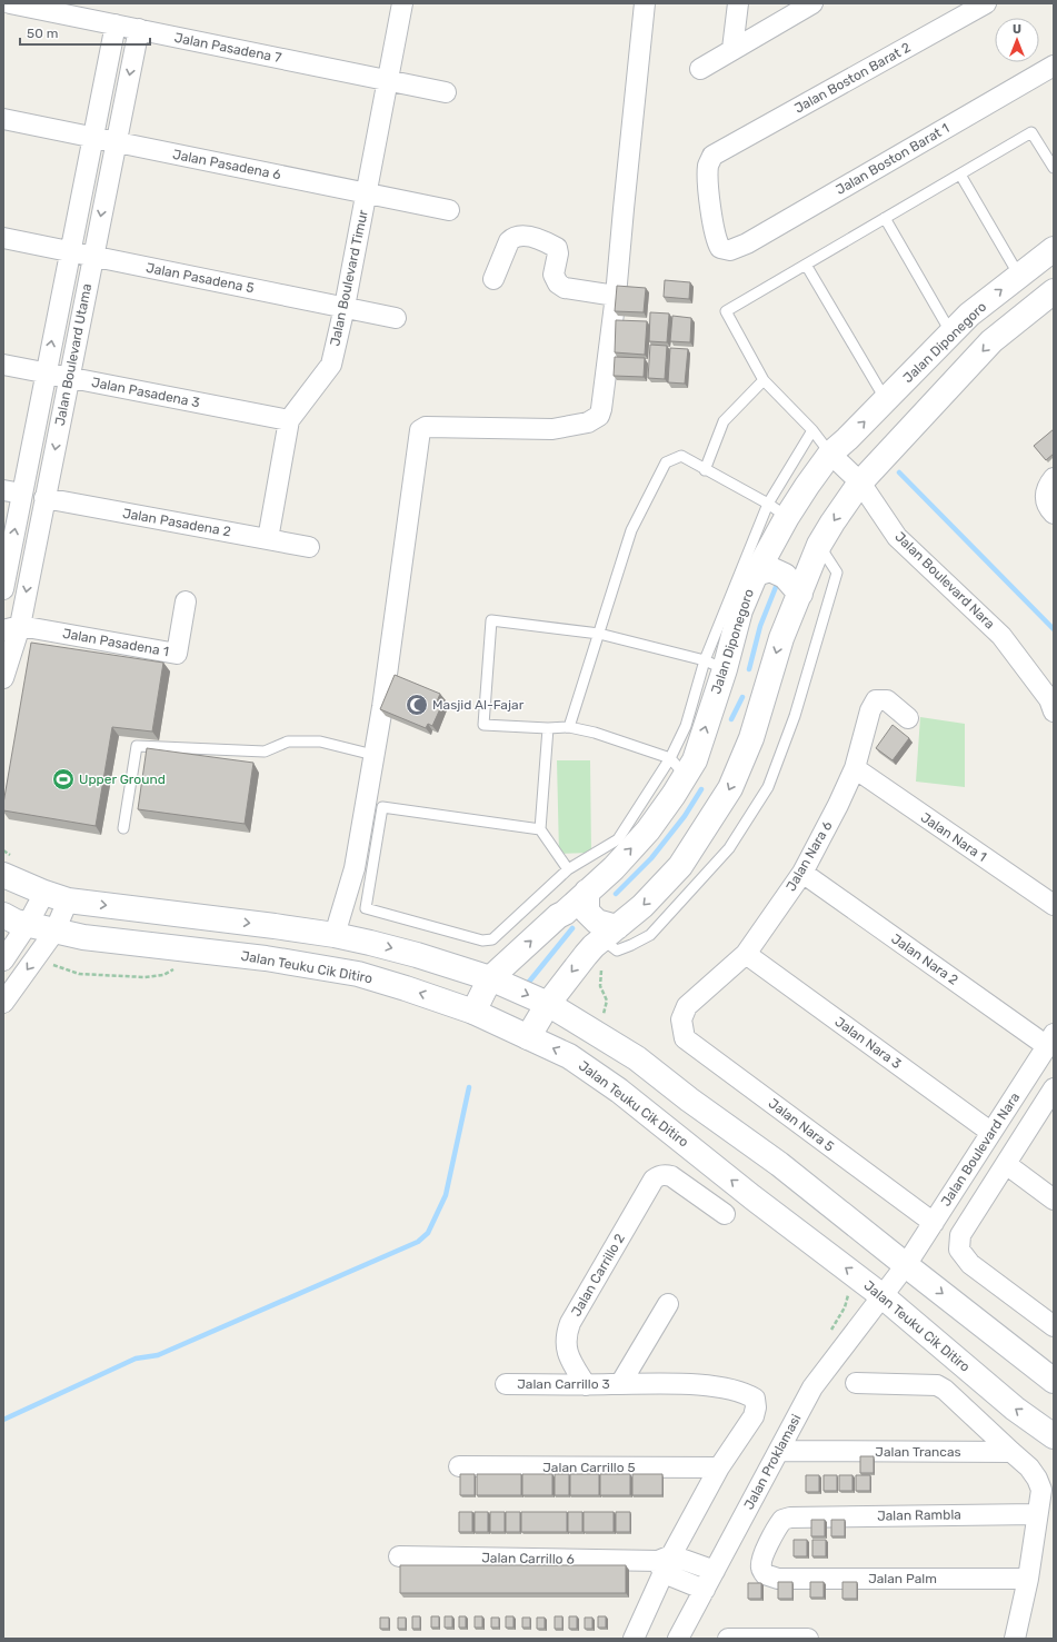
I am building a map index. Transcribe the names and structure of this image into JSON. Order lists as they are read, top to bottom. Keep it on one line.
{"streets":{"main road":["Jalan Diponegoro","Jalan Teuku Cik Ditiro"],"street":["Jalan Pasadena 7","Jalan Boston Barat 2","Jalan Boston Barat 1","Jalan Pasadena 6","Jalan Pasadena 5","Jalan Boulevard Timur","Jalan Boulevard Utama","Jalan Pasadena 3","Jalan Pasadena 2","Jalan Boulevard Nara","Jalan Pasadena 1","Jalan Nara 1","Jalan Nara 6","Jalan Nara 2","Jalan Nara 3","Jalan Nara 5","Jalan Carrillo 2","Jalan Carrillo 3","Jalan Trancas","Jalan Proklamasi","Jalan Carrillo 5","Jalan Rambla","Jalan Carrillo 6","Jalan Palm"]},"crossings":[["Jalan Pasadena 7","Jalan Boulevard Timur"],["Jalan Pasadena 7","Jalan Boulevard Utama"],["Jalan Boston Barat 2","Jalan Boston Barat 1"],["Jalan Pasadena 6","Jalan Boulevard Timur"],["Jalan Pasadena 6","Jalan Boulevard Utama"],["Jalan Pasadena 5","Jalan Boulevard Timur"],["Jalan Pasadena 5","Jalan Boulevard Utama"],["Jalan Boulevard Timur","Jalan Pasadena 3"],["Jalan Boulevard Timur","Jalan Pasadena 2"],["Jalan Diponegoro","Jalan Boulevard Nara"],["Jalan Diponegoro","Jalan Teuku Cik Ditiro"],["Jalan Boulevard Utama","Jalan Pasadena 3"],["Jalan Boulevard Utama","Jalan Pasadena 2"],["Jalan Boulevard Utama","Jalan Pasadena 1"],["Jalan Boulevard Nara","Jalan Nara 2"],["Jalan Boulevard Nara","Jalan Nara 3"],["Jalan Boulevard Nara","Jalan Nara 5"],["Jalan Boulevard Nara","Jalan Proklamasi"],["Jalan Nara 1","Jalan Nara 6"],["Jalan Nara 6","Jalan Nara 2"],["Jalan Nara 6","Jalan Nara 3"],["Jalan Nara 6","Jalan Nara 5"],["Jalan Teuku Cik Ditiro","Jalan Proklamasi"],["Jalan Carrillo 2","Jalan Carrillo 3"],["Jalan Carrillo 3","Jalan Carrillo 5"],["Jalan Trancas","Jalan Proklamasi"],["Jalan Rambla","Jalan Palm"]],"places":{"mosque":["Masjid Al-Fajar"],"sports":["Upper Ground"]},"scale_bar":"50 m","north":"top"}
